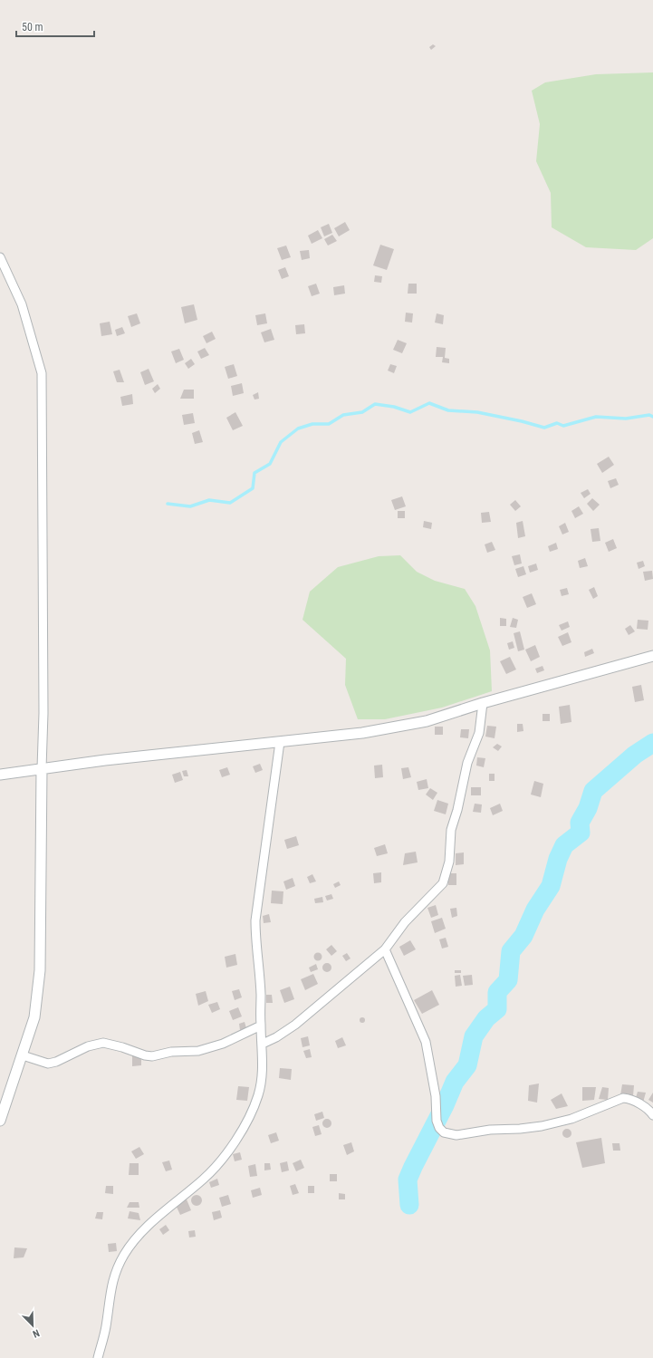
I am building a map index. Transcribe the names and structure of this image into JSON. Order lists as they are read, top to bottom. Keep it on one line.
{"scale_bar":"50 m","north":"bottom right"}
